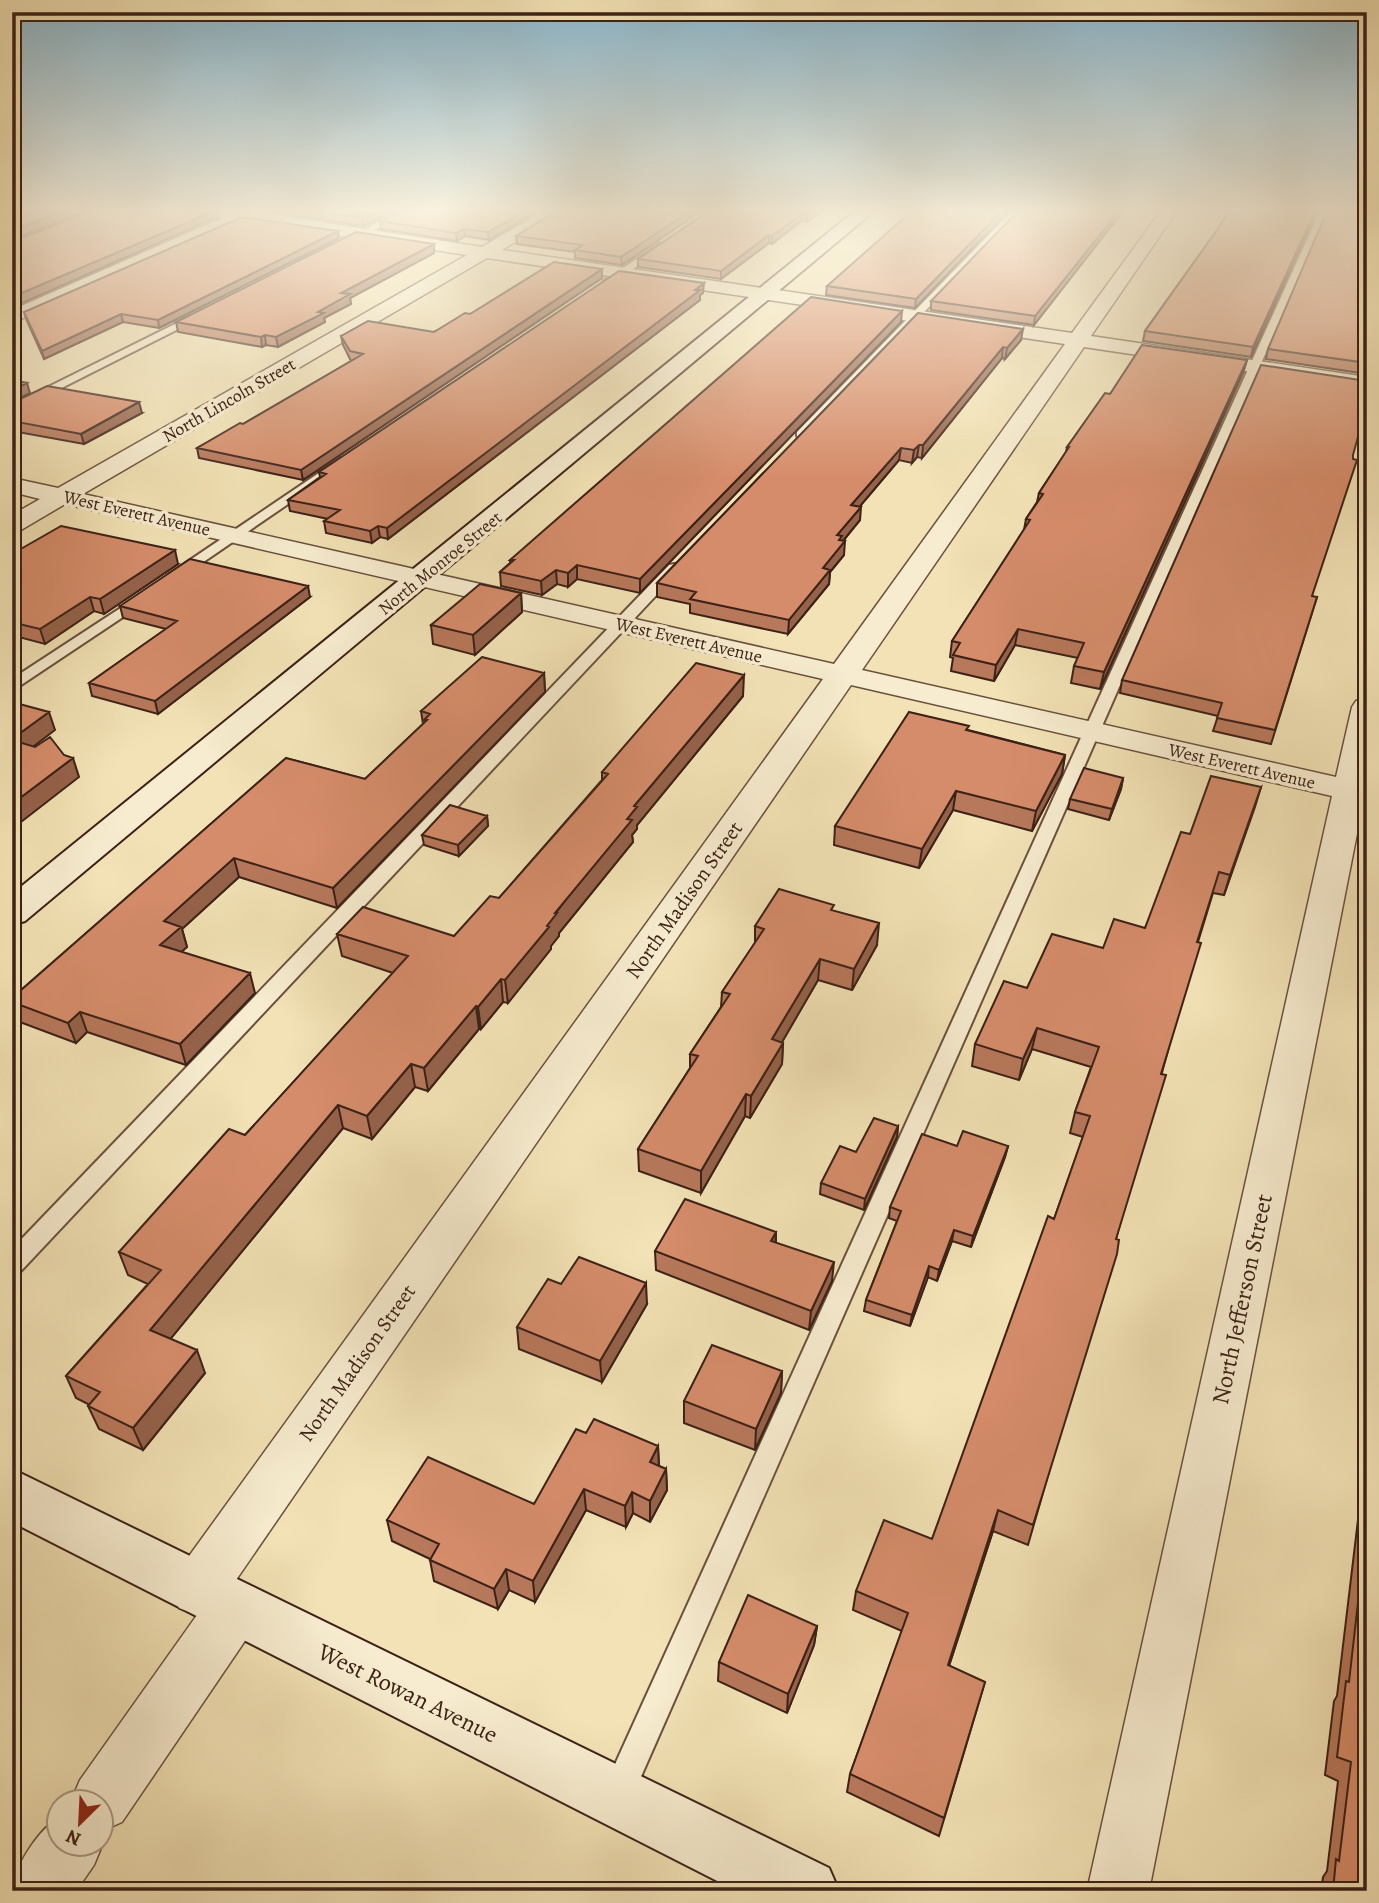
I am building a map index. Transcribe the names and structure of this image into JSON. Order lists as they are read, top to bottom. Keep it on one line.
{"streets":{"main road":["North Monroe Street","West Rowan Avenue"],"street":["North Lincoln Street","West Everett Avenue","North Madison Street","North Jefferson Street"]},"crossings":[["North Lincoln Street","West Everett Avenue"],["West Everett Avenue","North Monroe Street"],["West Everett Avenue","North Madison Street"],["West Everett Avenue","North Jefferson Street"],["North Madison Street","West Rowan Avenue"]],"north":"bottom left"}
